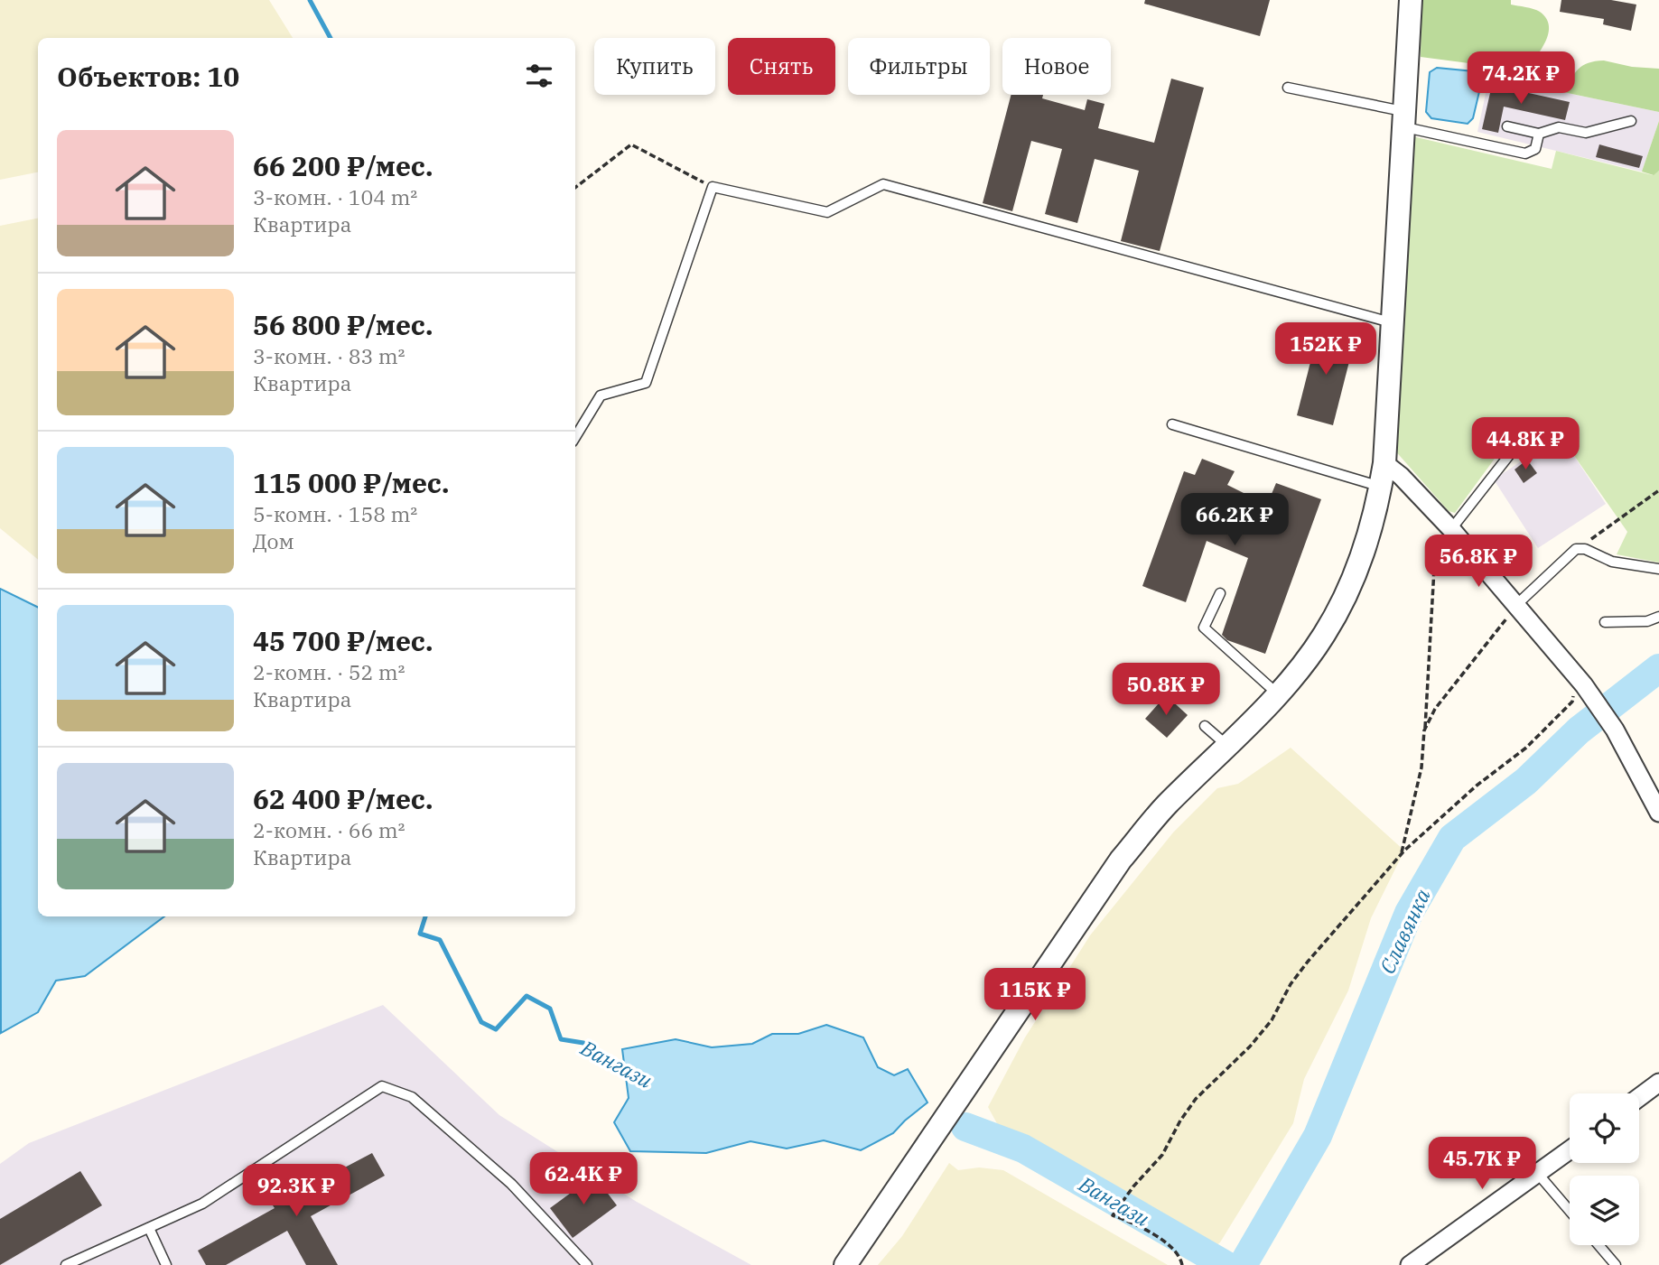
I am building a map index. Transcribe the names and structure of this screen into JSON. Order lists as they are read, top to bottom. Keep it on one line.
{"water":["Славянка","Вангази"],"page":{"chip":["Купить","Снять","Фильтры","Новое"],"heading":"Объектов: 10","price":["74.2K ₽","152K ₽","44.8K ₽","66.2K ₽","56.8K ₽","50.8K ₽","115K ₽","45.7K ₽","62.4K ₽","92.3K ₽"],"list":[{"name":"66 200 ₽/мес.","note":"3-комн. · 104 m² · Квартира"},{"name":"56 800 ₽/мес.","note":"3-комн. · 83 m² · Квартира"},{"name":"115 000 ₽/мес.","note":"5-комн. · 158 m² · Дом"},{"name":"45 700 ₽/мес.","note":"2-комн. · 52 m² · Квартира"},{"name":"62 400 ₽/мес.","note":"2-комн. · 66 m² · Квартира"}]}}
